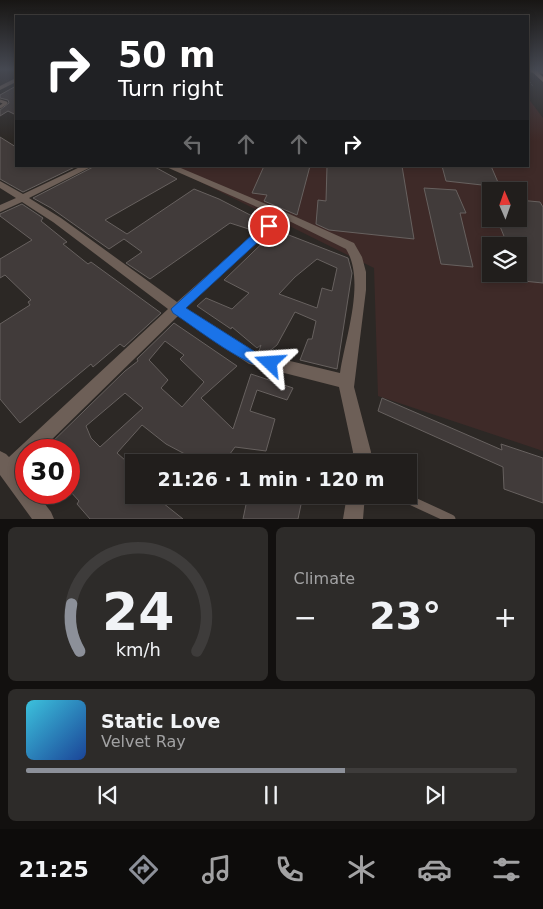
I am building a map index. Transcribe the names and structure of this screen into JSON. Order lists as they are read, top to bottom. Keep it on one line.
{"north":"top","page":{"turn":["50 m","Turn right"],"limit":"30","trip":"21:26 · 1 min · 120 m","tile":"Climate","heat":["−","23°","+"],"song":["Static Love","Velvet Ray"],"tabs":"21:25","gauge":["24","km/h"]}}
